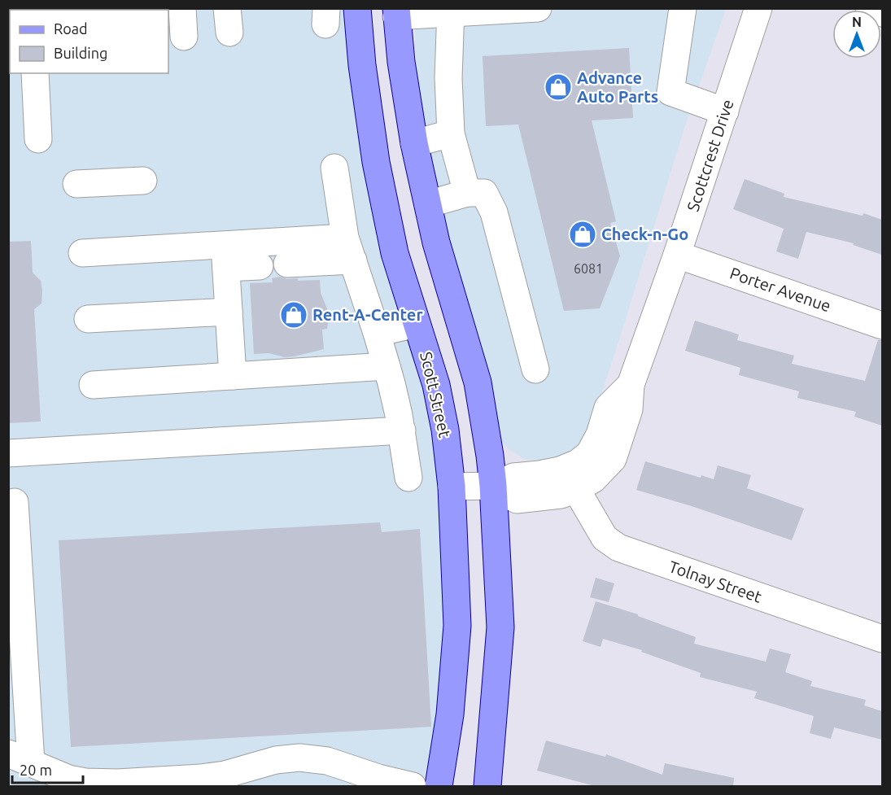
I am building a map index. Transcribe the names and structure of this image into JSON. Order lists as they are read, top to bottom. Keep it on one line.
{"streets":{"main road":["Scott Street"],"street":["Scottcrest Drive","Porter Avenue","Tolnay Street"]},"crossings":[["Scottcrest Drive","Porter Avenue"],["Scottcrest Drive","Scott Street"],["Scottcrest Drive","Tolnay Street"]],"places":{"shop":["Advance Auto Parts","Check-n-Go","Rent-A-Center"]},"house_numbers":["6081"],"legend":["Road","Building"],"scale_bar":"20 m","north":"top"}
